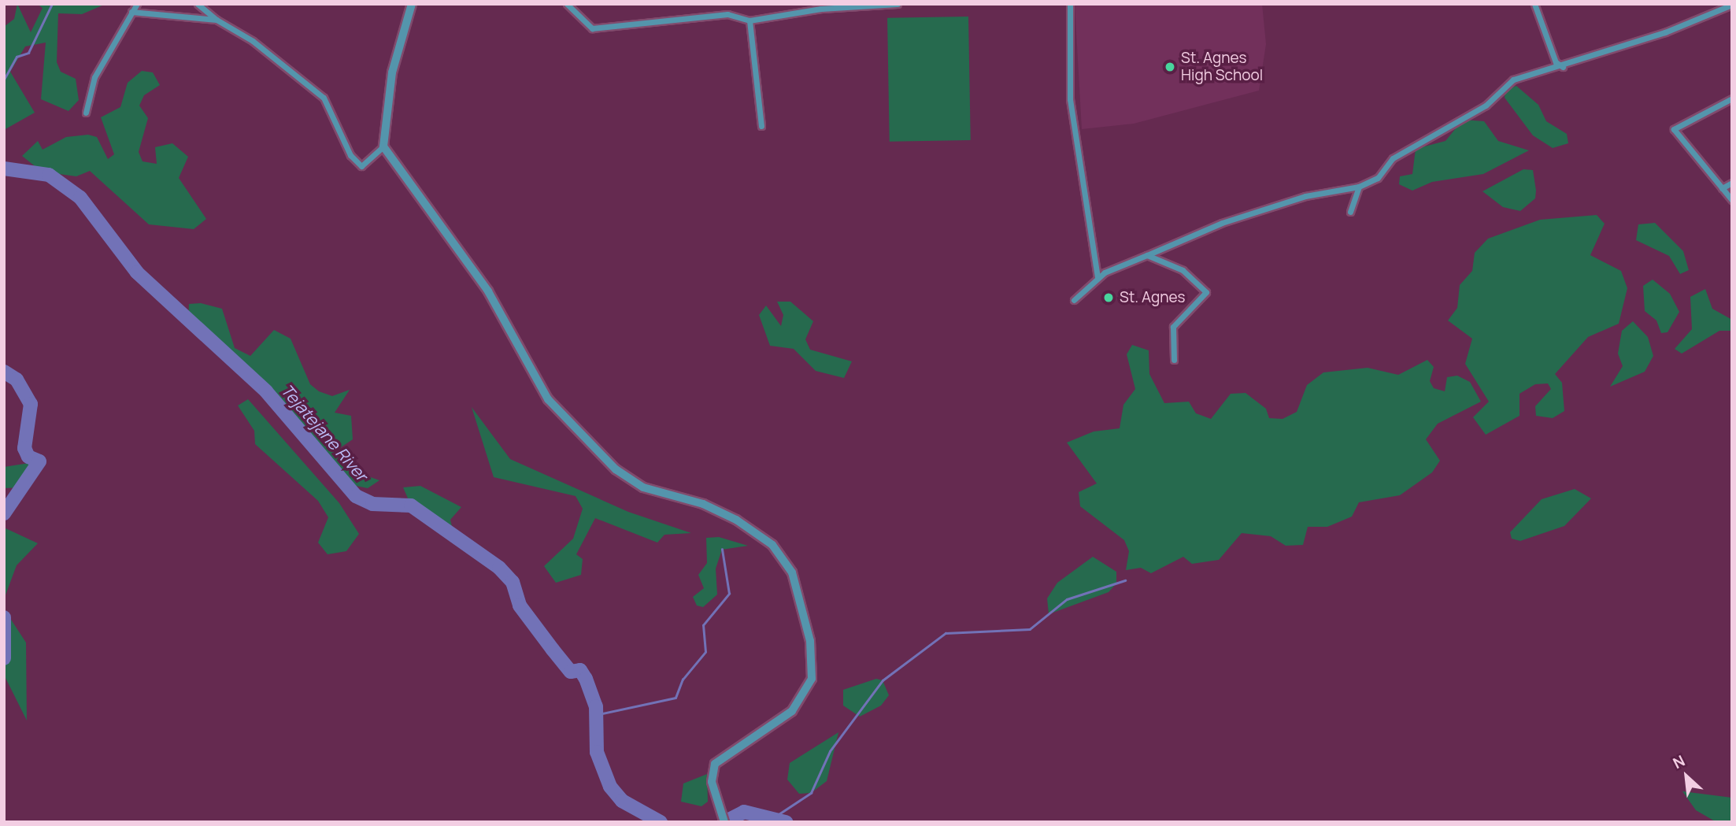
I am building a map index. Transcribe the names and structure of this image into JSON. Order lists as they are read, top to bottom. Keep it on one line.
{"water":["Tejatejane River"],"places":["St. Agnes High School","St. Agnes"],"north":"top left"}
